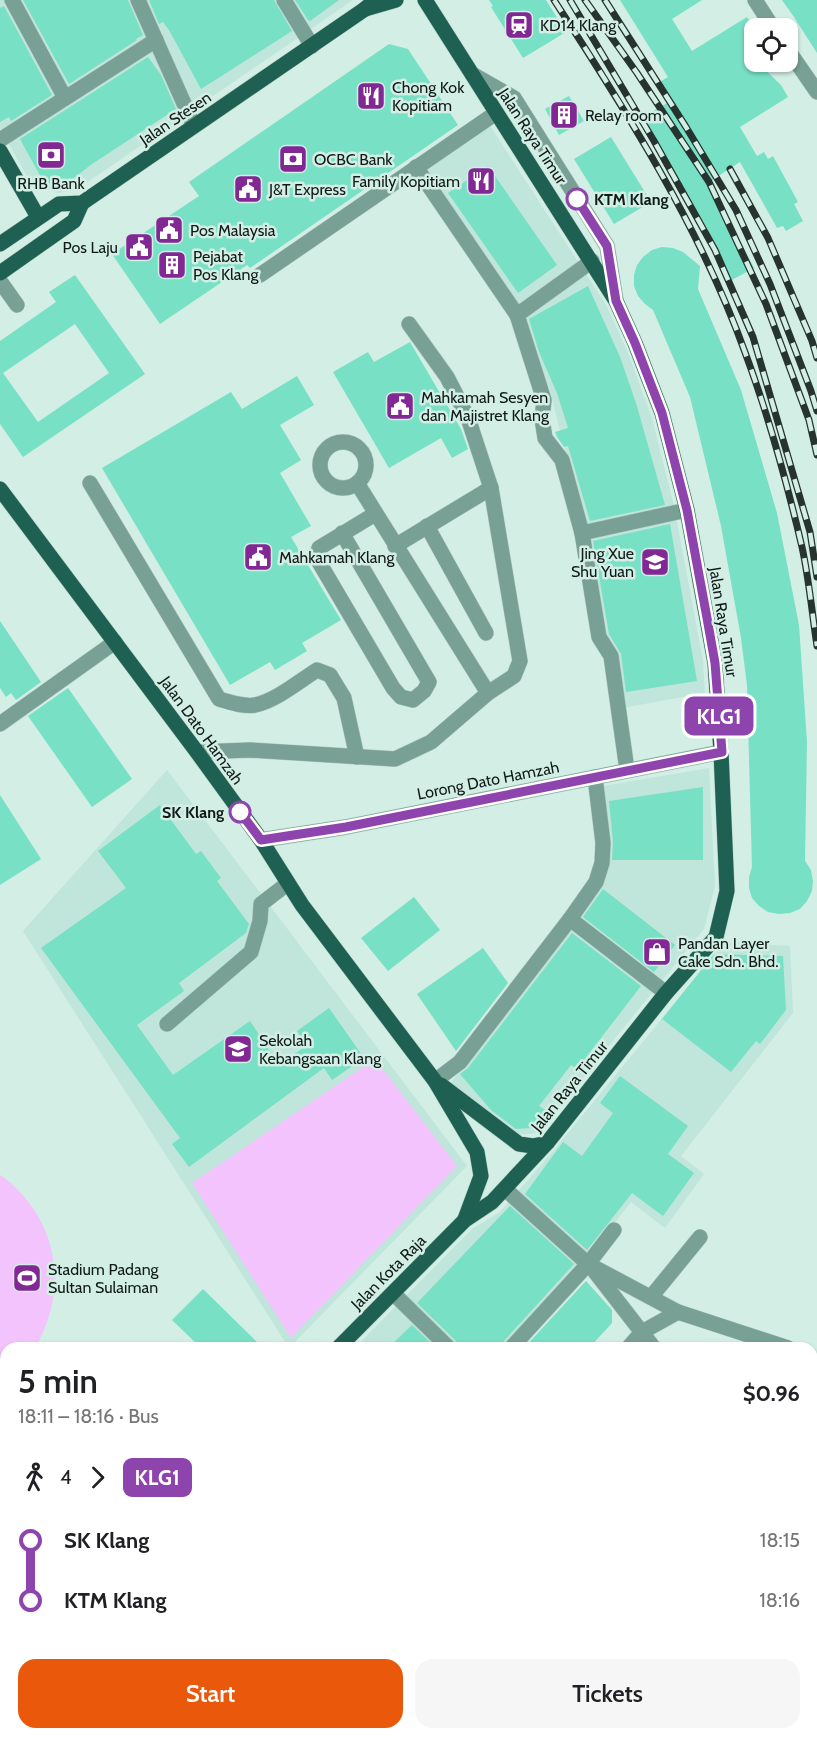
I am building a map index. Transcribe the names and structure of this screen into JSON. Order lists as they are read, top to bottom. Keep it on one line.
{"streets":{"main road":["Jalan Stesen","Jalan Raya Timur","Jalan Dato Hamzah","Jalan Kota Raja"],"street":["Lorong Dato Hamzah"]},"crossings":[["Jalan Raya Timur","Lorong Dato Hamzah"],["Jalan Raya Timur","Jalan Kota Raja"],["Jalan Dato Hamzah","Lorong Dato Hamzah"]],"places":{"station":["KD14 Klang"],"restaurant":["Chong Kok Kopitiam","Family Kopitiam"],"building":["Relay room","Pejabat Pos Klang"],"bank":["RHB Bank","OCBC Bank"],"public building":["J&T Express","Pos Malaysia","Pos Laju","Mahkamah Sesyen dan Majistret Klang","Mahkamah Klang"],"other":["KTM Klang","SK Klang"],"school or university":["Jing Xue Shu Yuan","Sekolah Kebangsaan Klang"],"shop":["Pandan Layer Cake Sdn. Bhd."],"sports":["Stadium Padang Sultan Sulaiman"]},"lines":["bus line KLG1"],"page":{"on_map":"KLG1","heading":["5 min","18:11 – 18:16 · Bus","$0.96"],"legs":["4","KLG1"],"list":[{"name":"SK Klang","value":"18:15"},{"name":"KTM Klang","value":"18:16"}],"buttons":["Start","Tickets"]}}
